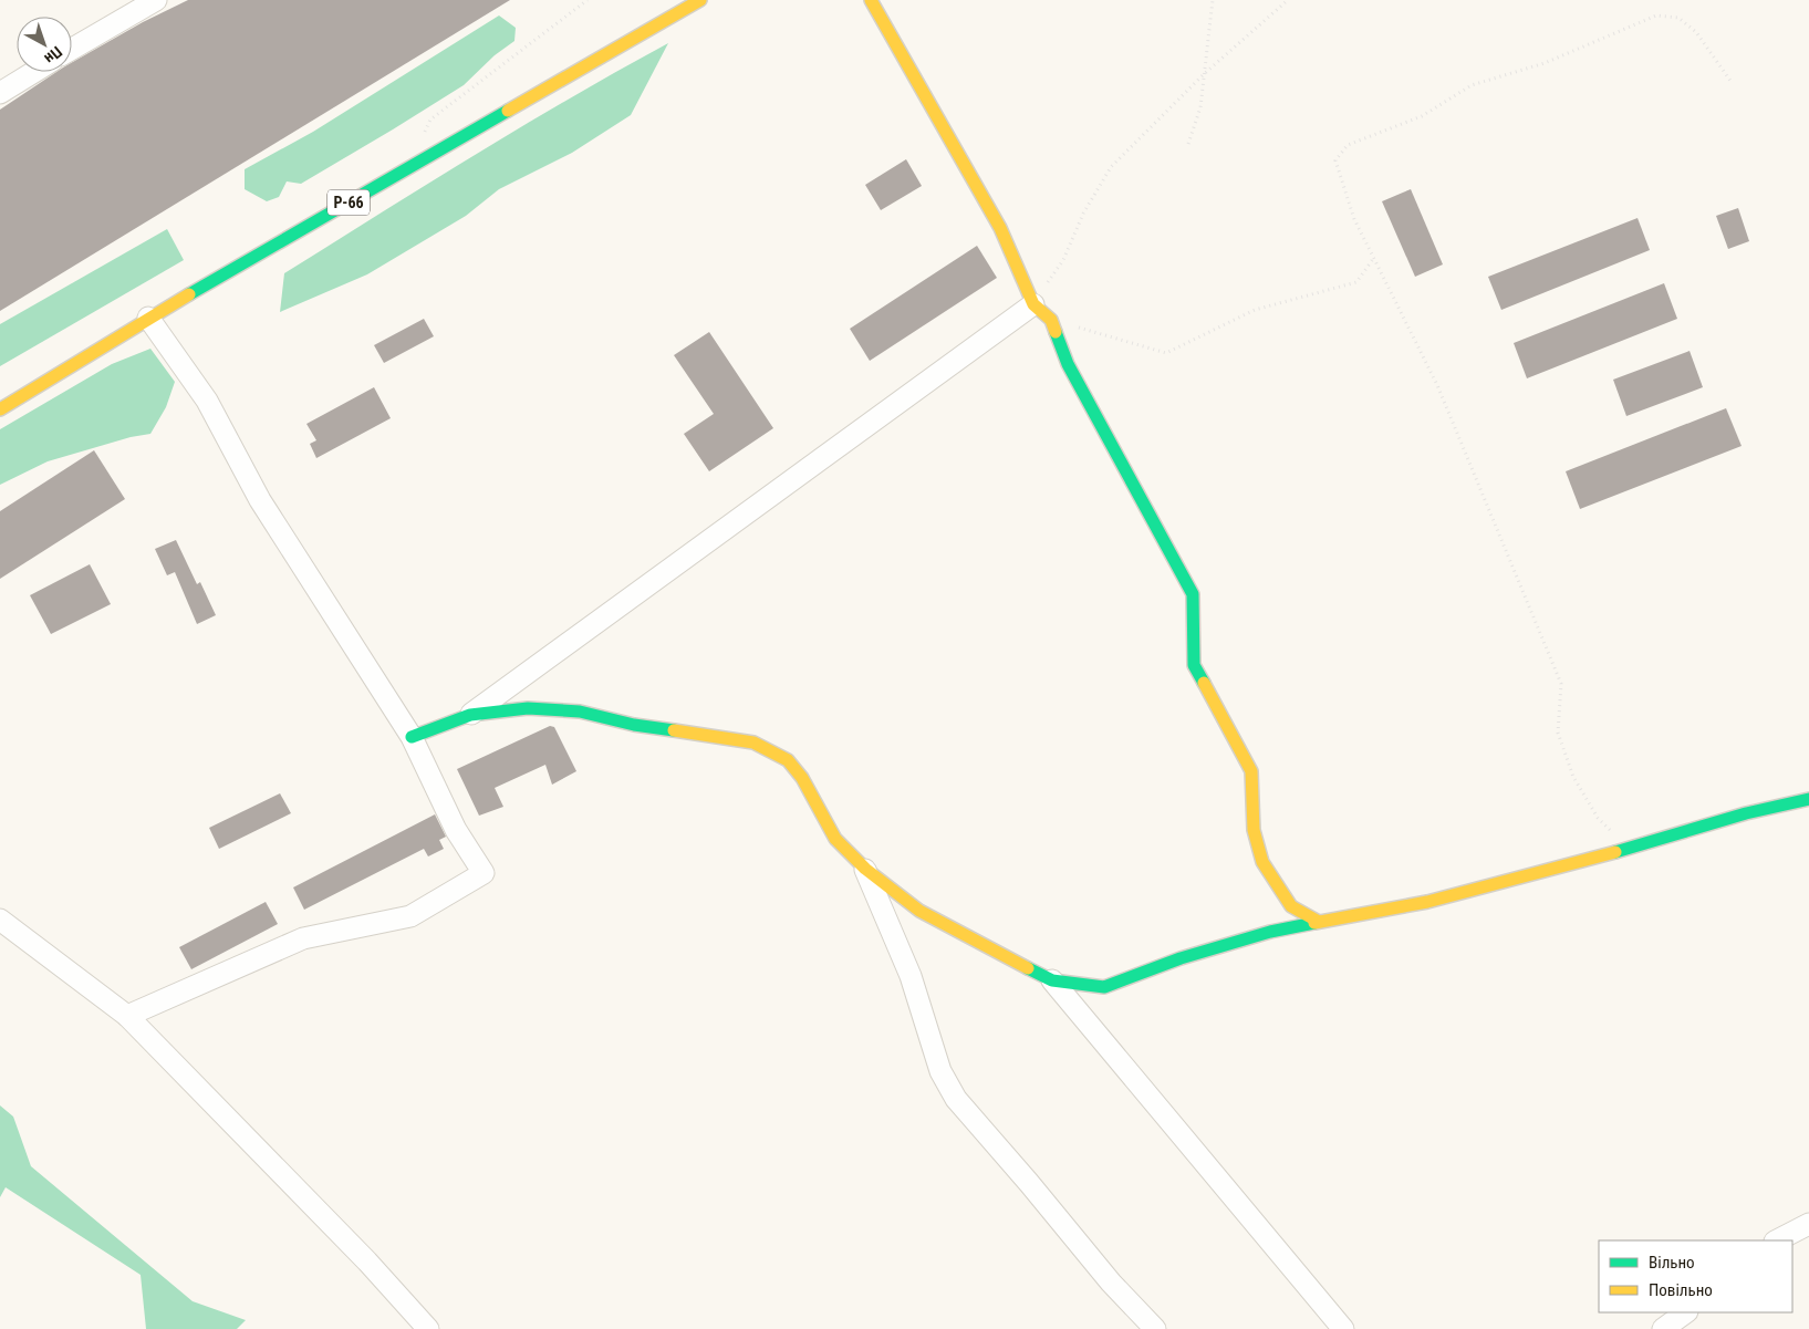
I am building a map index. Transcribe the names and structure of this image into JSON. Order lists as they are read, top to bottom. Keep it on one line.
{"streets":{"street":["Р-66"]},"legend":["Вільно","Повільно"],"north":"bottom right"}
